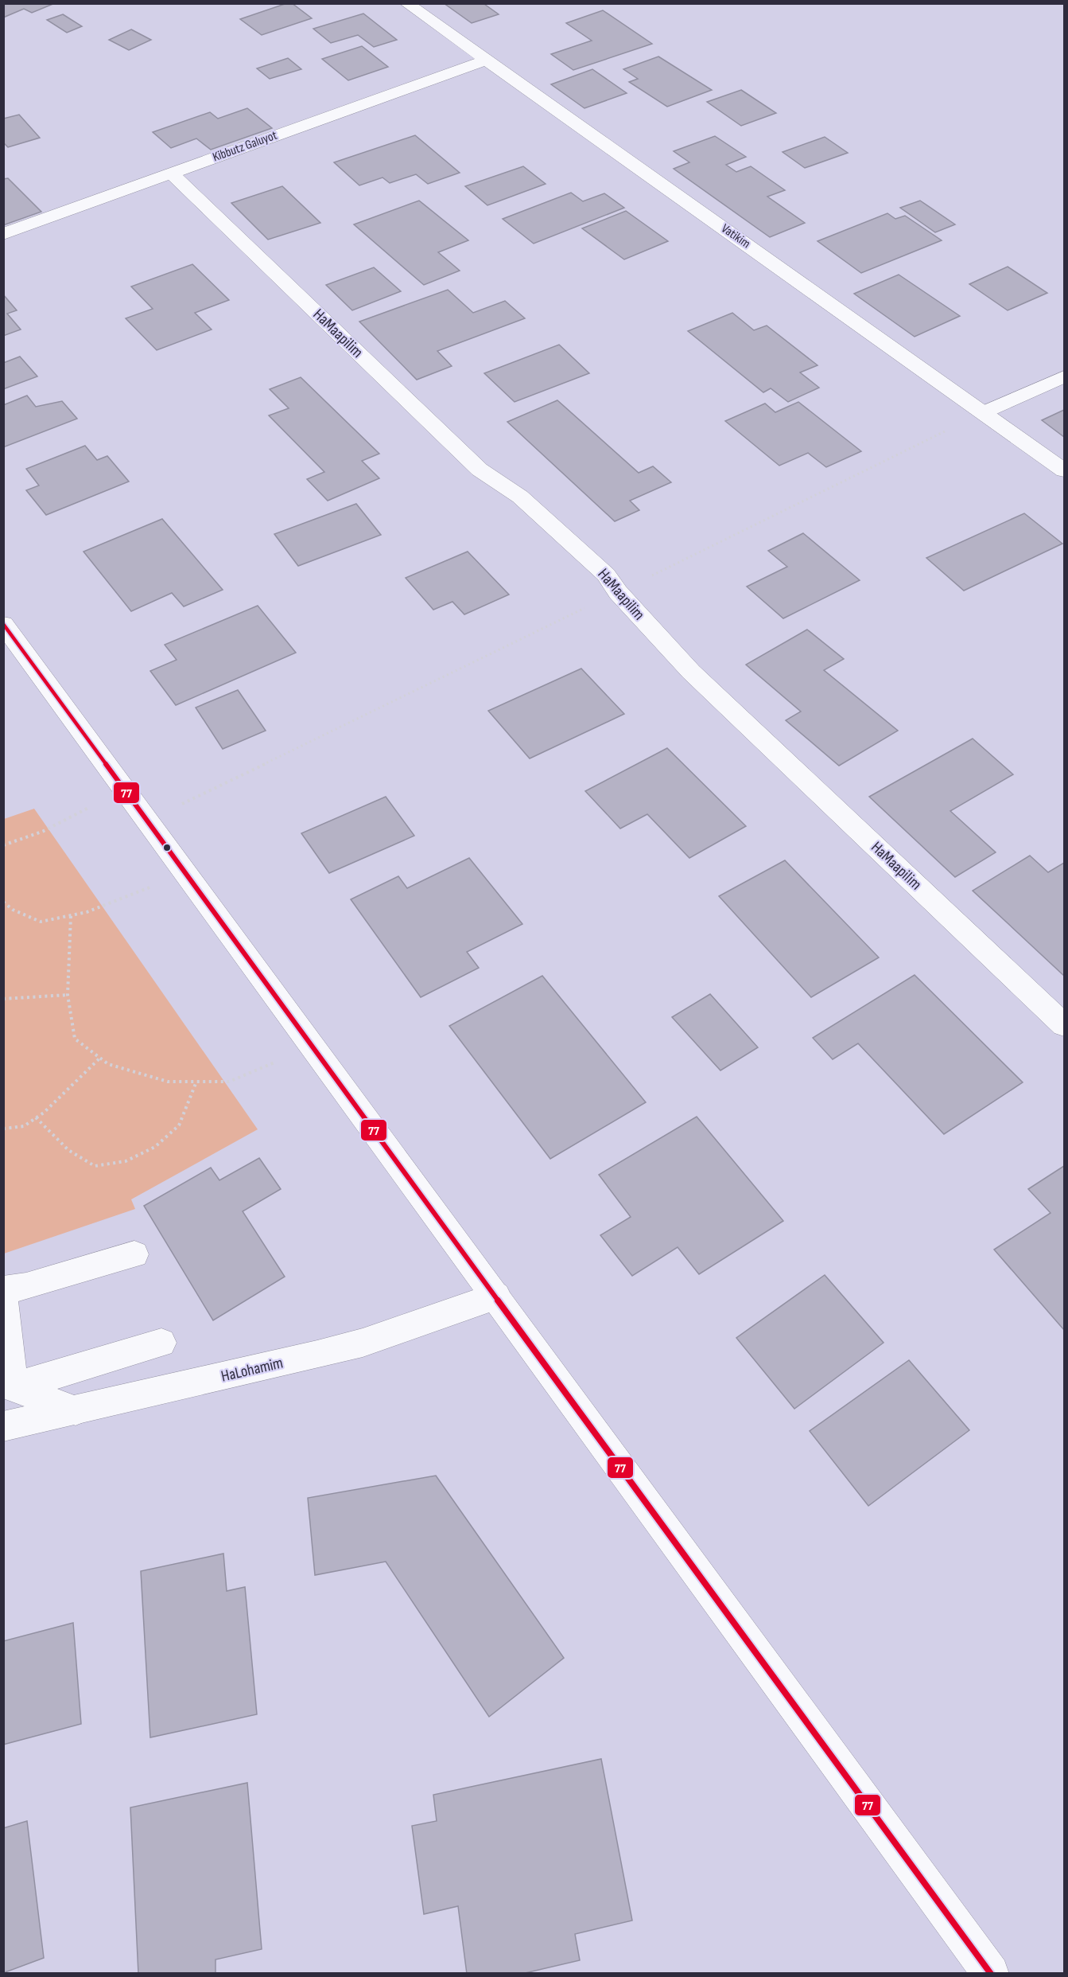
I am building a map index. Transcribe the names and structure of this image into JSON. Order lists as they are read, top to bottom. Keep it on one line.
{"streets":{"street":["Kibbutz Galuyot","Vatikim","HaMaapilim","HaLohamim"]},"crossings":[["Kibbutz Galuyot","Vatikim"],["Kibbutz Galuyot","HaMaapilim"]],"lines":["transit line 77"]}
